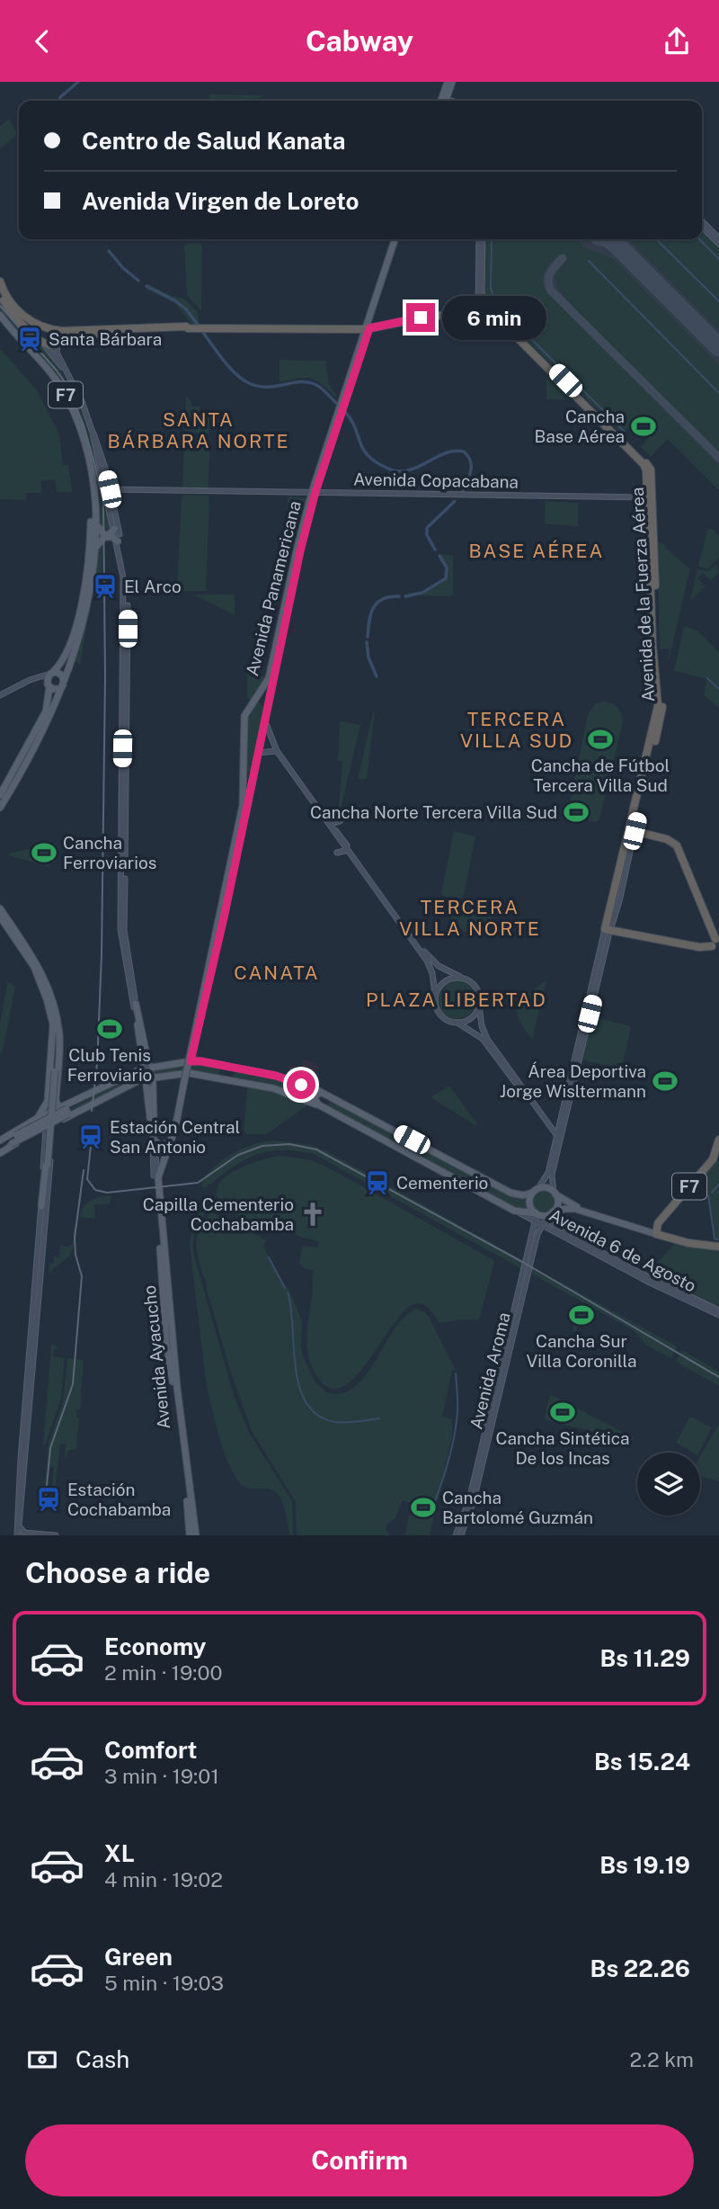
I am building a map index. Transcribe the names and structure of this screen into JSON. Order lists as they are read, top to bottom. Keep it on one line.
{"streets":{"highway":["F7","Avenida de la Fuerza Aérea"],"main road":["Avenida Copacabana","Avenida Panamericana","Avenida 6 de Agosto","Avenida Ayacucho","Avenida Aroma"]},"crossings":[["Avenida Copacabana","Avenida Panamericana"],["Avenida Copacabana","Avenida de la Fuerza Aérea"],["Avenida Panamericana","Avenida Ayacucho"],["Avenida de la Fuerza Aérea","Avenida 6 de Agosto"],["Avenida de la Fuerza Aérea","Avenida Aroma"],["Avenida 6 de Agosto","Avenida Aroma"]],"districts":["SANTA BÁRBARA NORTE","BASE AÉREA","TERCERA VILLA SUD","TERCERA VILLA NORTE","CANATA","PLAZA LIBERTAD"],"places":{"station":["Santa Bárbara","El Arco","Estación Central San Antonio","Cementerio","Estación Cochabamba"],"sports":["Cancha Base Aérea","Cancha de Fútbol Tercera Villa Sud","Cancha Norte Tercera Villa Sud","Cancha Ferroviarios","Club Tenis Ferroviario","Área Deportiva Jorge Wisltermann","Cancha Sur Villa Coronilla","Cancha Sintética De los Incas","Cancha Bartolomé Guzmán"],"church":["Capilla Cementerio Cochabamba"]},"page":{"header":"Cabway","banner":["Centro de Salud Kanata","Avenida Virgen de Loreto"],"bubble":"6 min","heading":"Choose a ride","list":[{"name":"Economy","note":"2 min · 19:00","value":"Bs 11.29"},{"name":"Comfort","note":"3 min · 19:01","value":"Bs 15.24"},{"name":"XL","note":"4 min · 19:02","value":"Bs 19.19"},{"name":"Green","note":"5 min · 19:03","value":"Bs 22.26"}],"pay":["Cash","2.2 km"],"buttons":"Confirm"}}
